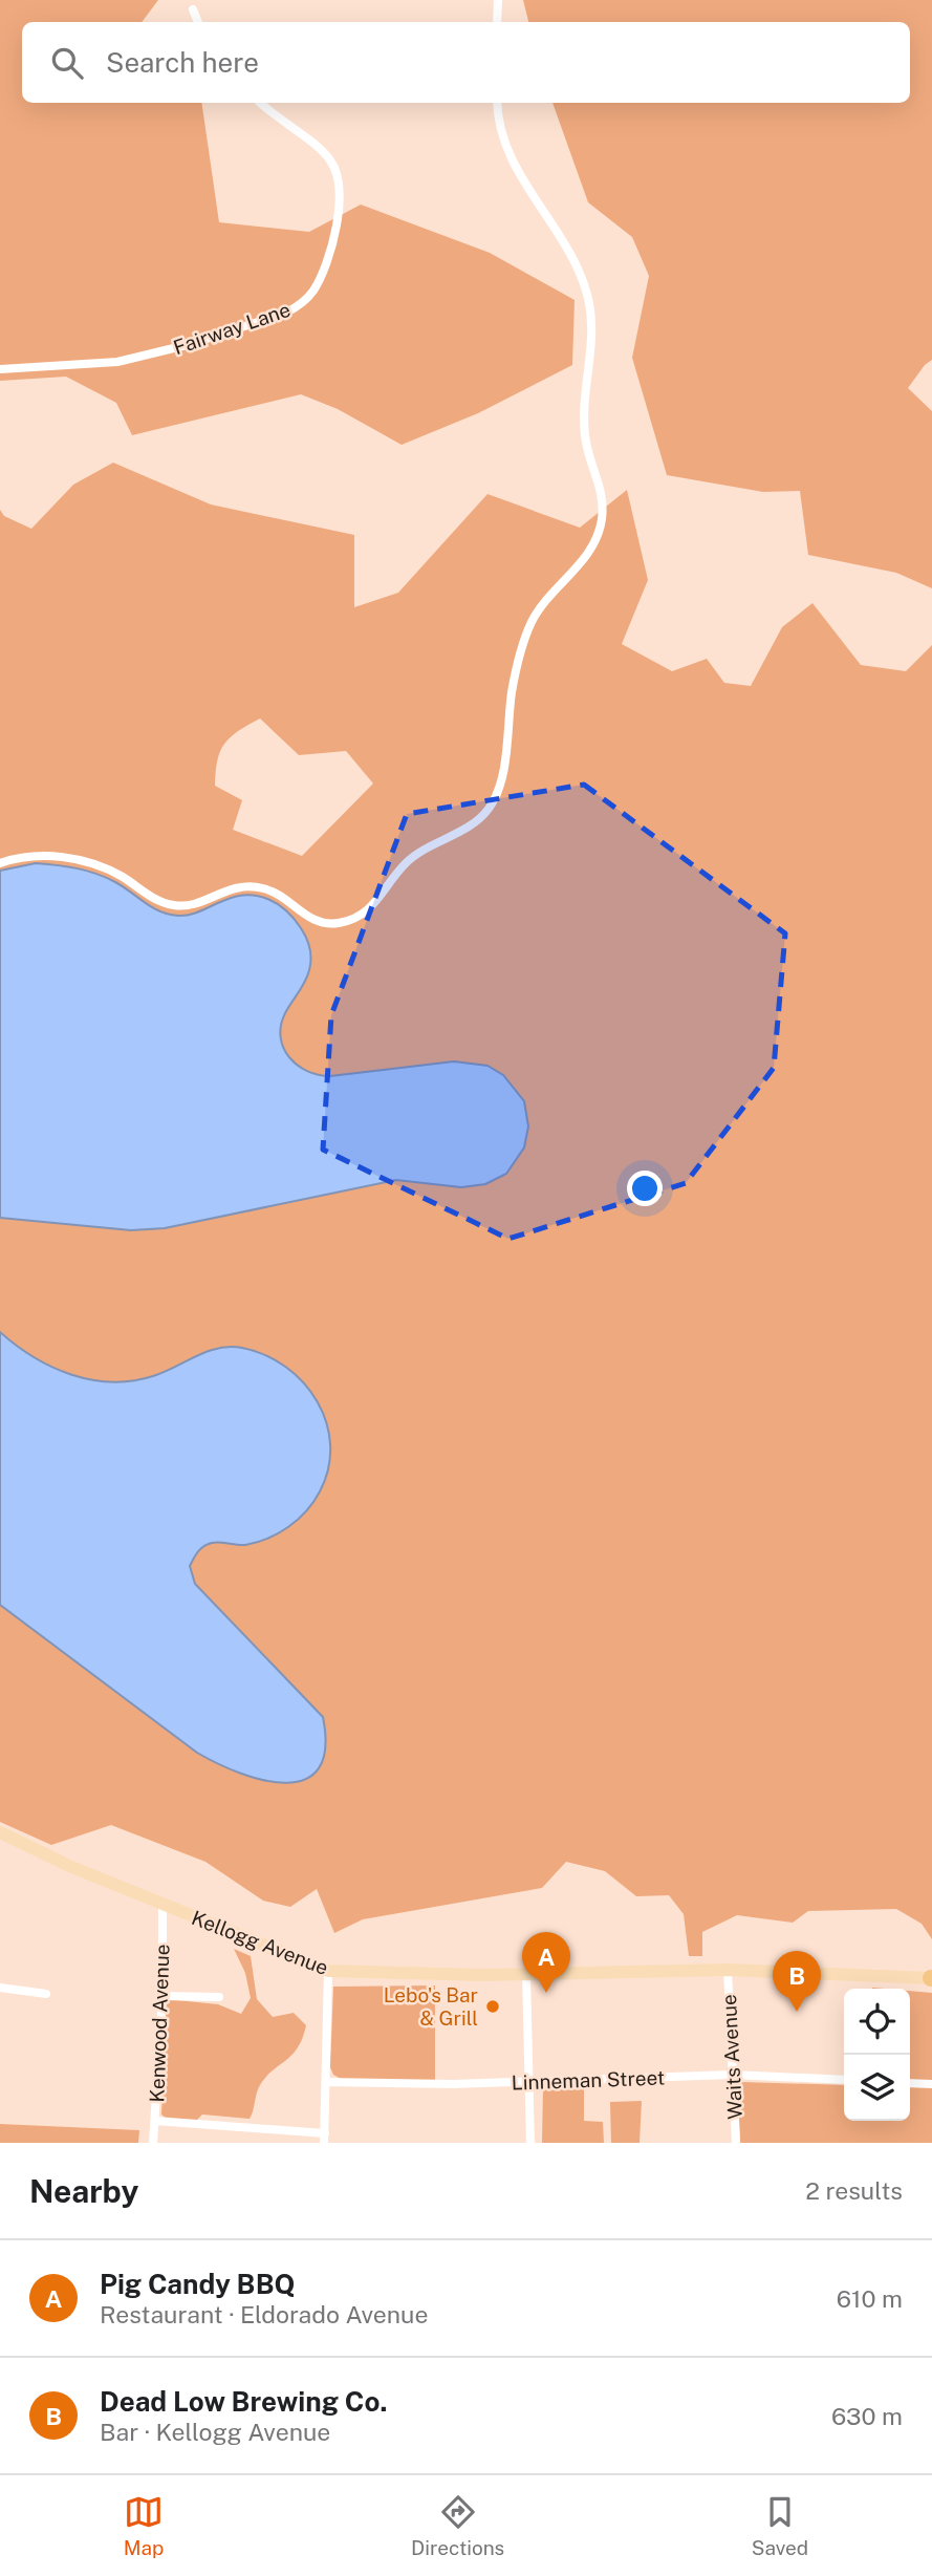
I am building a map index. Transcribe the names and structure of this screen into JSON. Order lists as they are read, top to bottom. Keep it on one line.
{"streets":{"main road":["Kellogg Avenue"],"street":["Fairway Lane","Kenwood Avenue","Waits Avenue","Linneman Street"]},"crossings":[["Kellogg Avenue","Kenwood Avenue"],["Kellogg Avenue","Waits Avenue"],["Waits Avenue","Linneman Street"]],"places":["Lebo's Bar & Grill"],"page":{"search":"Search here","pins":["A","B"],"heading":["Nearby","2 results"],"list":[{"mark":"A","name":"Pig Candy BBQ","note":"Restaurant · Eldorado Avenue","value":"610 m"},{"mark":"B","name":"Dead Low Brewing Co.","note":"Bar · Kellogg Avenue","value":"630 m"}],"nav":["Map","Directions","Saved"]}}
